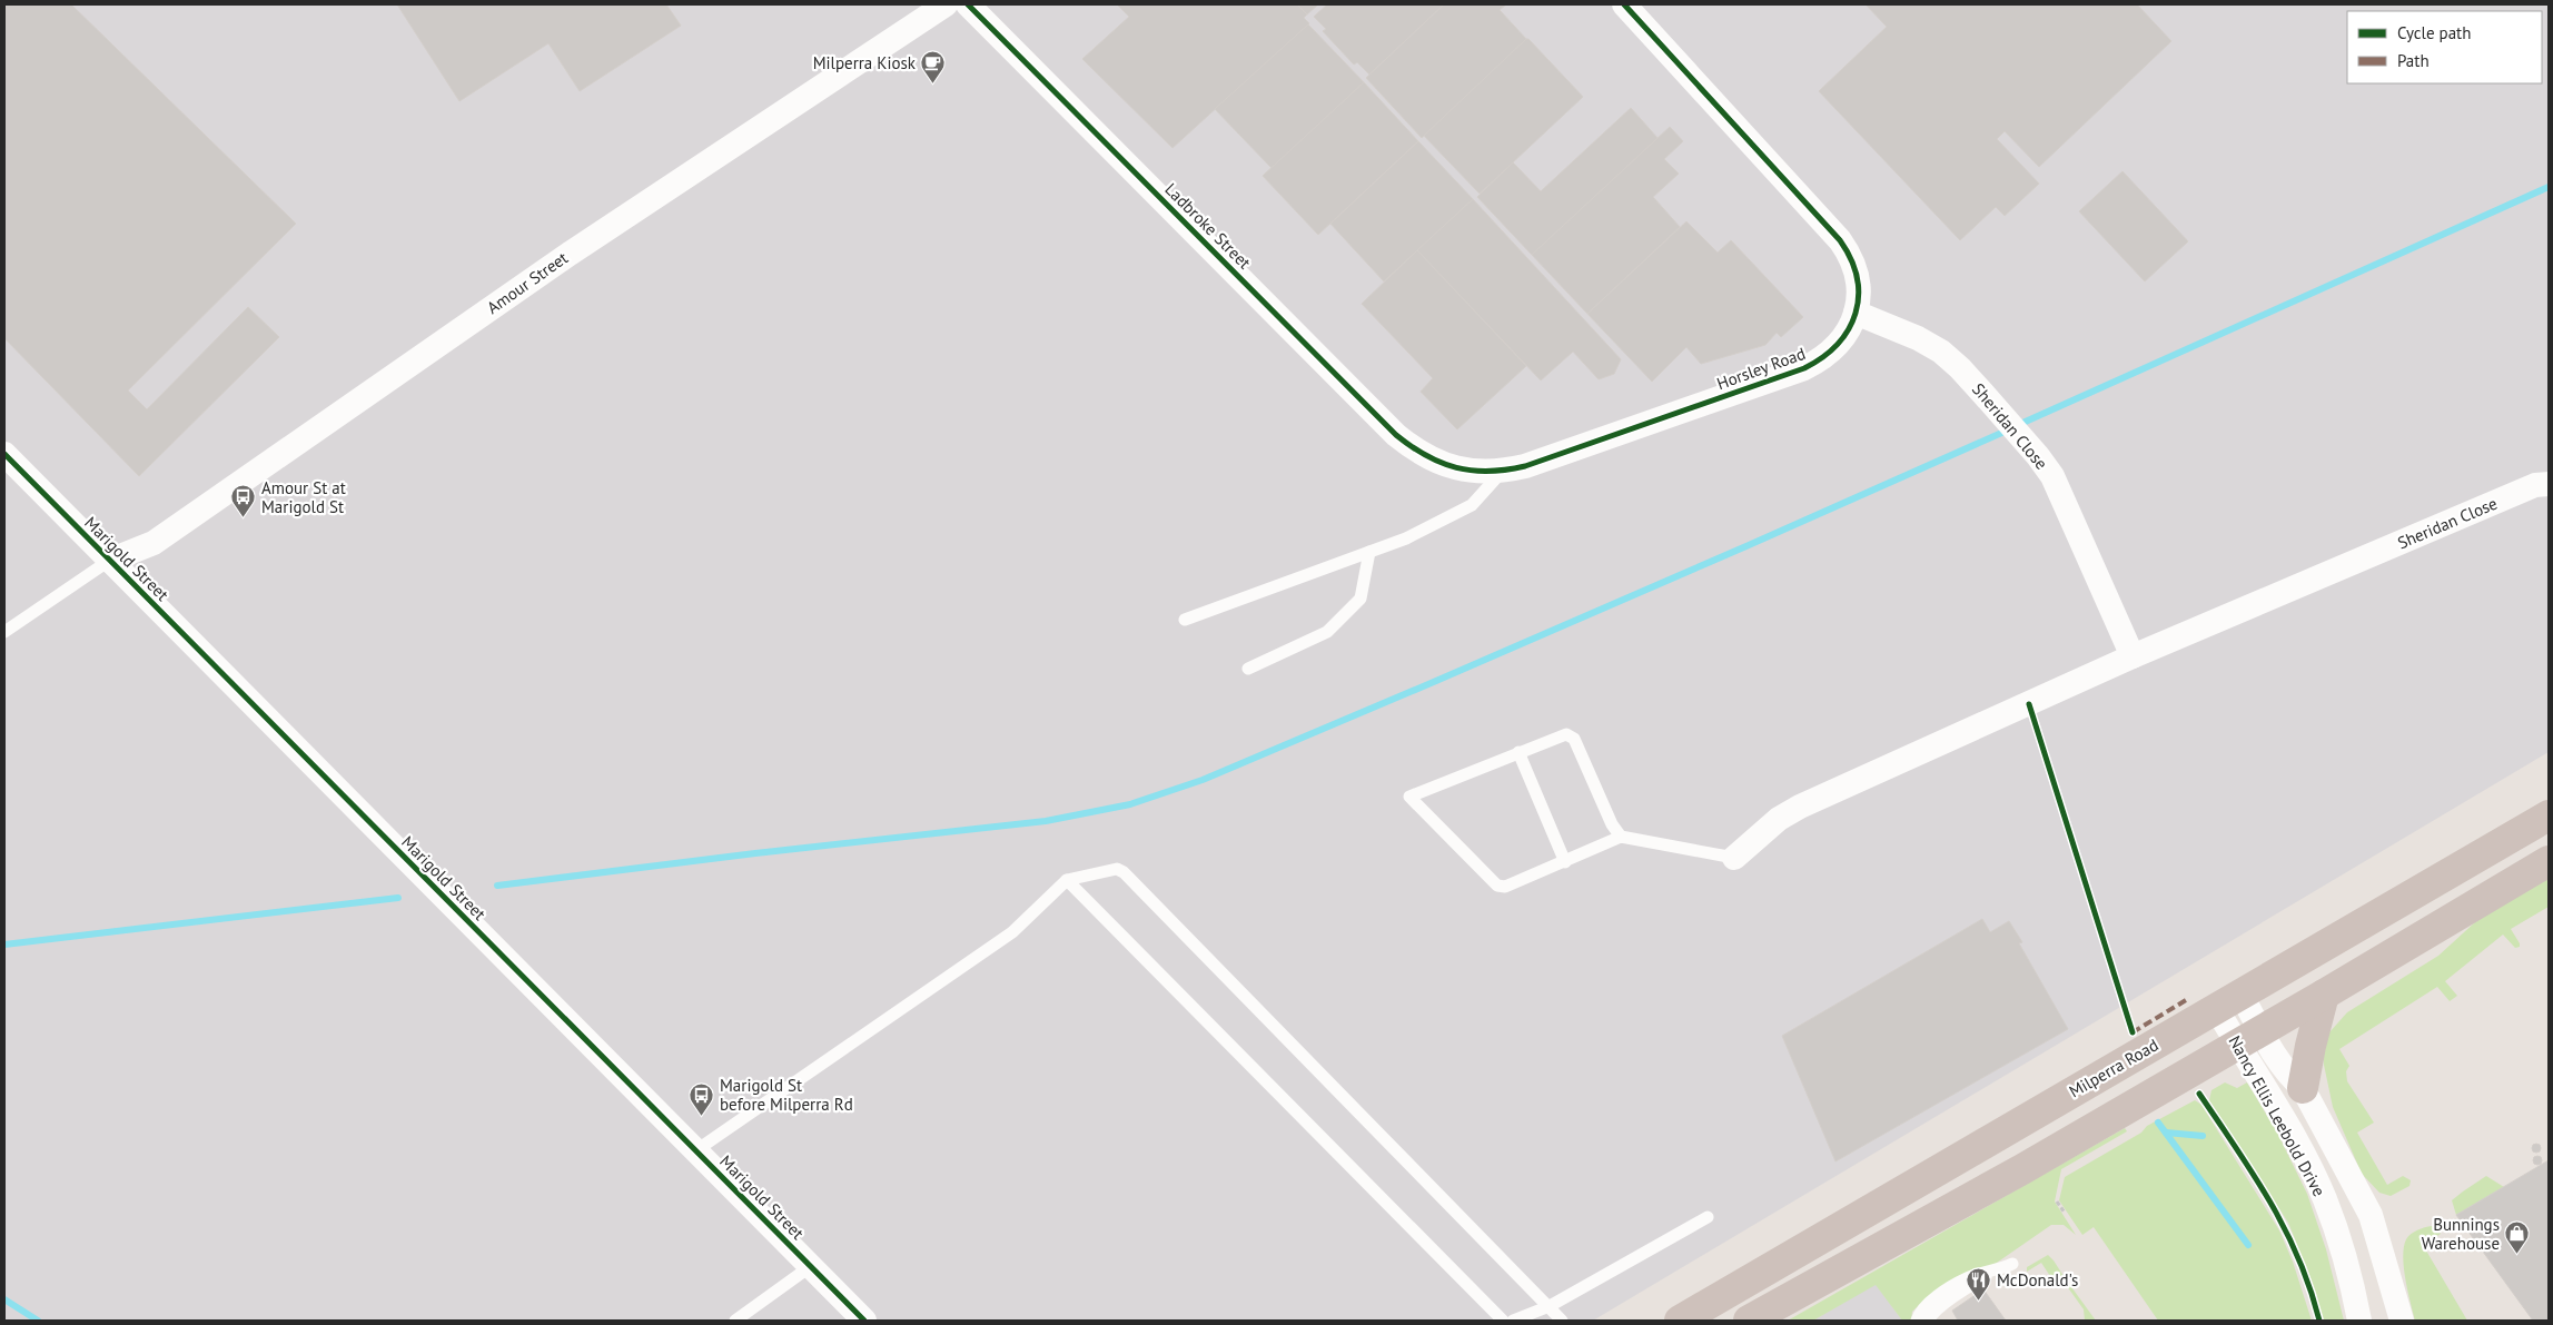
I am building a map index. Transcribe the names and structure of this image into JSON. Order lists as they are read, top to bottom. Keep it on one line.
{"streets":{"highway":["Milperra Road"],"street":["Ladbroke Street","Amour Street","Horsley Road","Sheridan Close","Marigold Street","Nancy Ellis Leebold Drive"]},"crossings":[["Ladbroke Street","Horsley Road"],["Amour Street","Marigold Street"],["Horsley Road","Sheridan Close"],["Milperra Road","Nancy Ellis Leebold Drive"]],"places":{"cafe":["Milperra Kiosk"],"bus stop":["Amour St at Marigold St","Marigold St before Milperra Rd"],"shop":["Bunnings Warehouse"],"restaurant":["McDonald's"]},"legend":["Cycle path","Path"]}
